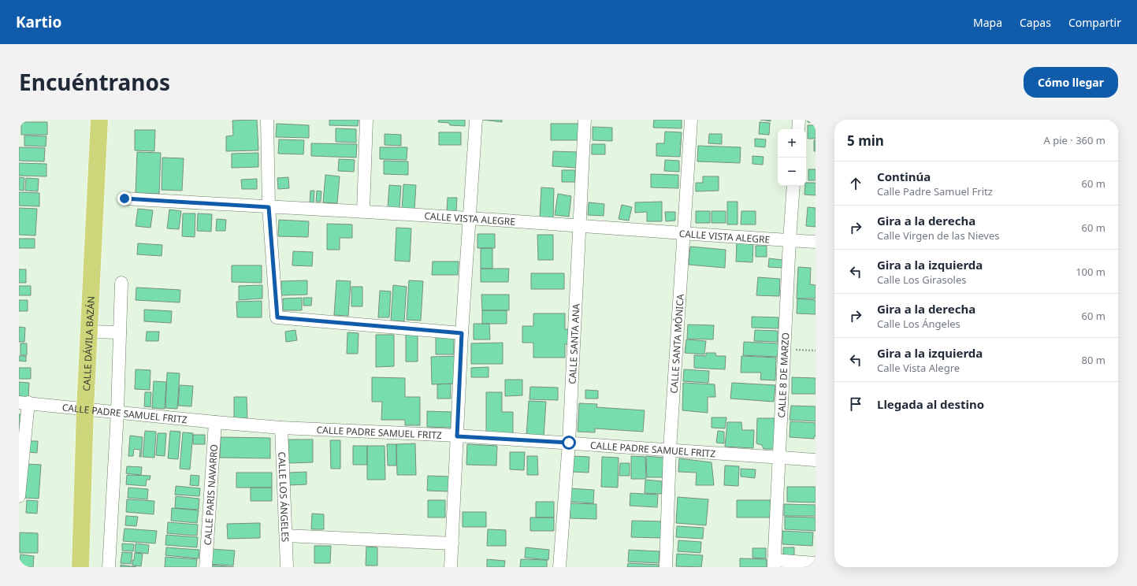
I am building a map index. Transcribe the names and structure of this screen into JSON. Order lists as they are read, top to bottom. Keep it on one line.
{"streets":{"main road":["CALLE DÁVILA BAZÁN"],"street":["CALLE VISTA ALEGRE","CALLE SANTA ANA","CALLE SANTA MÓNICA","CALLE 8 DE MARZO","CALLE PADRE SAMUEL FRITZ","CALLE PARIS NAVARRO","CALLE LOS ÁNGELES"]},"crossings":[["CALLE VISTA ALEGRE","CALLE SANTA ANA"],["CALLE VISTA ALEGRE","CALLE SANTA MÓNICA"],["CALLE VISTA ALEGRE","CALLE 8 DE MARZO"],["CALLE DÁVILA BAZÁN","CALLE PADRE SAMUEL FRITZ"],["CALLE SANTA ANA","CALLE PADRE SAMUEL FRITZ"],["CALLE SANTA MÓNICA","CALLE PADRE SAMUEL FRITZ"],["CALLE 8 DE MARZO","CALLE PADRE SAMUEL FRITZ"],["CALLE PADRE SAMUEL FRITZ","CALLE PARIS NAVARRO"],["CALLE PADRE SAMUEL FRITZ","CALLE LOS ÁNGELES"]],"page":{"header":"Kartio","nav":["Mapa","Capas","Compartir"],"title":"Encuéntranos","buttons":"Cómo llegar","heading":["5 min","A pie · 360 m"],"map_buttons":["+","−"],"list":[["Continúa","Calle Padre Samuel Fritz","60 m"],["Gira a la derecha","Calle Virgen de las Nieves","60 m"],["Gira a la izquierda","Calle Los Girasoles","100 m"],["Gira a la derecha","Calle Los Ángeles","60 m"],["Gira a la izquierda","Calle Vista Alegre","80 m"],"Llegada al destino"]}}
